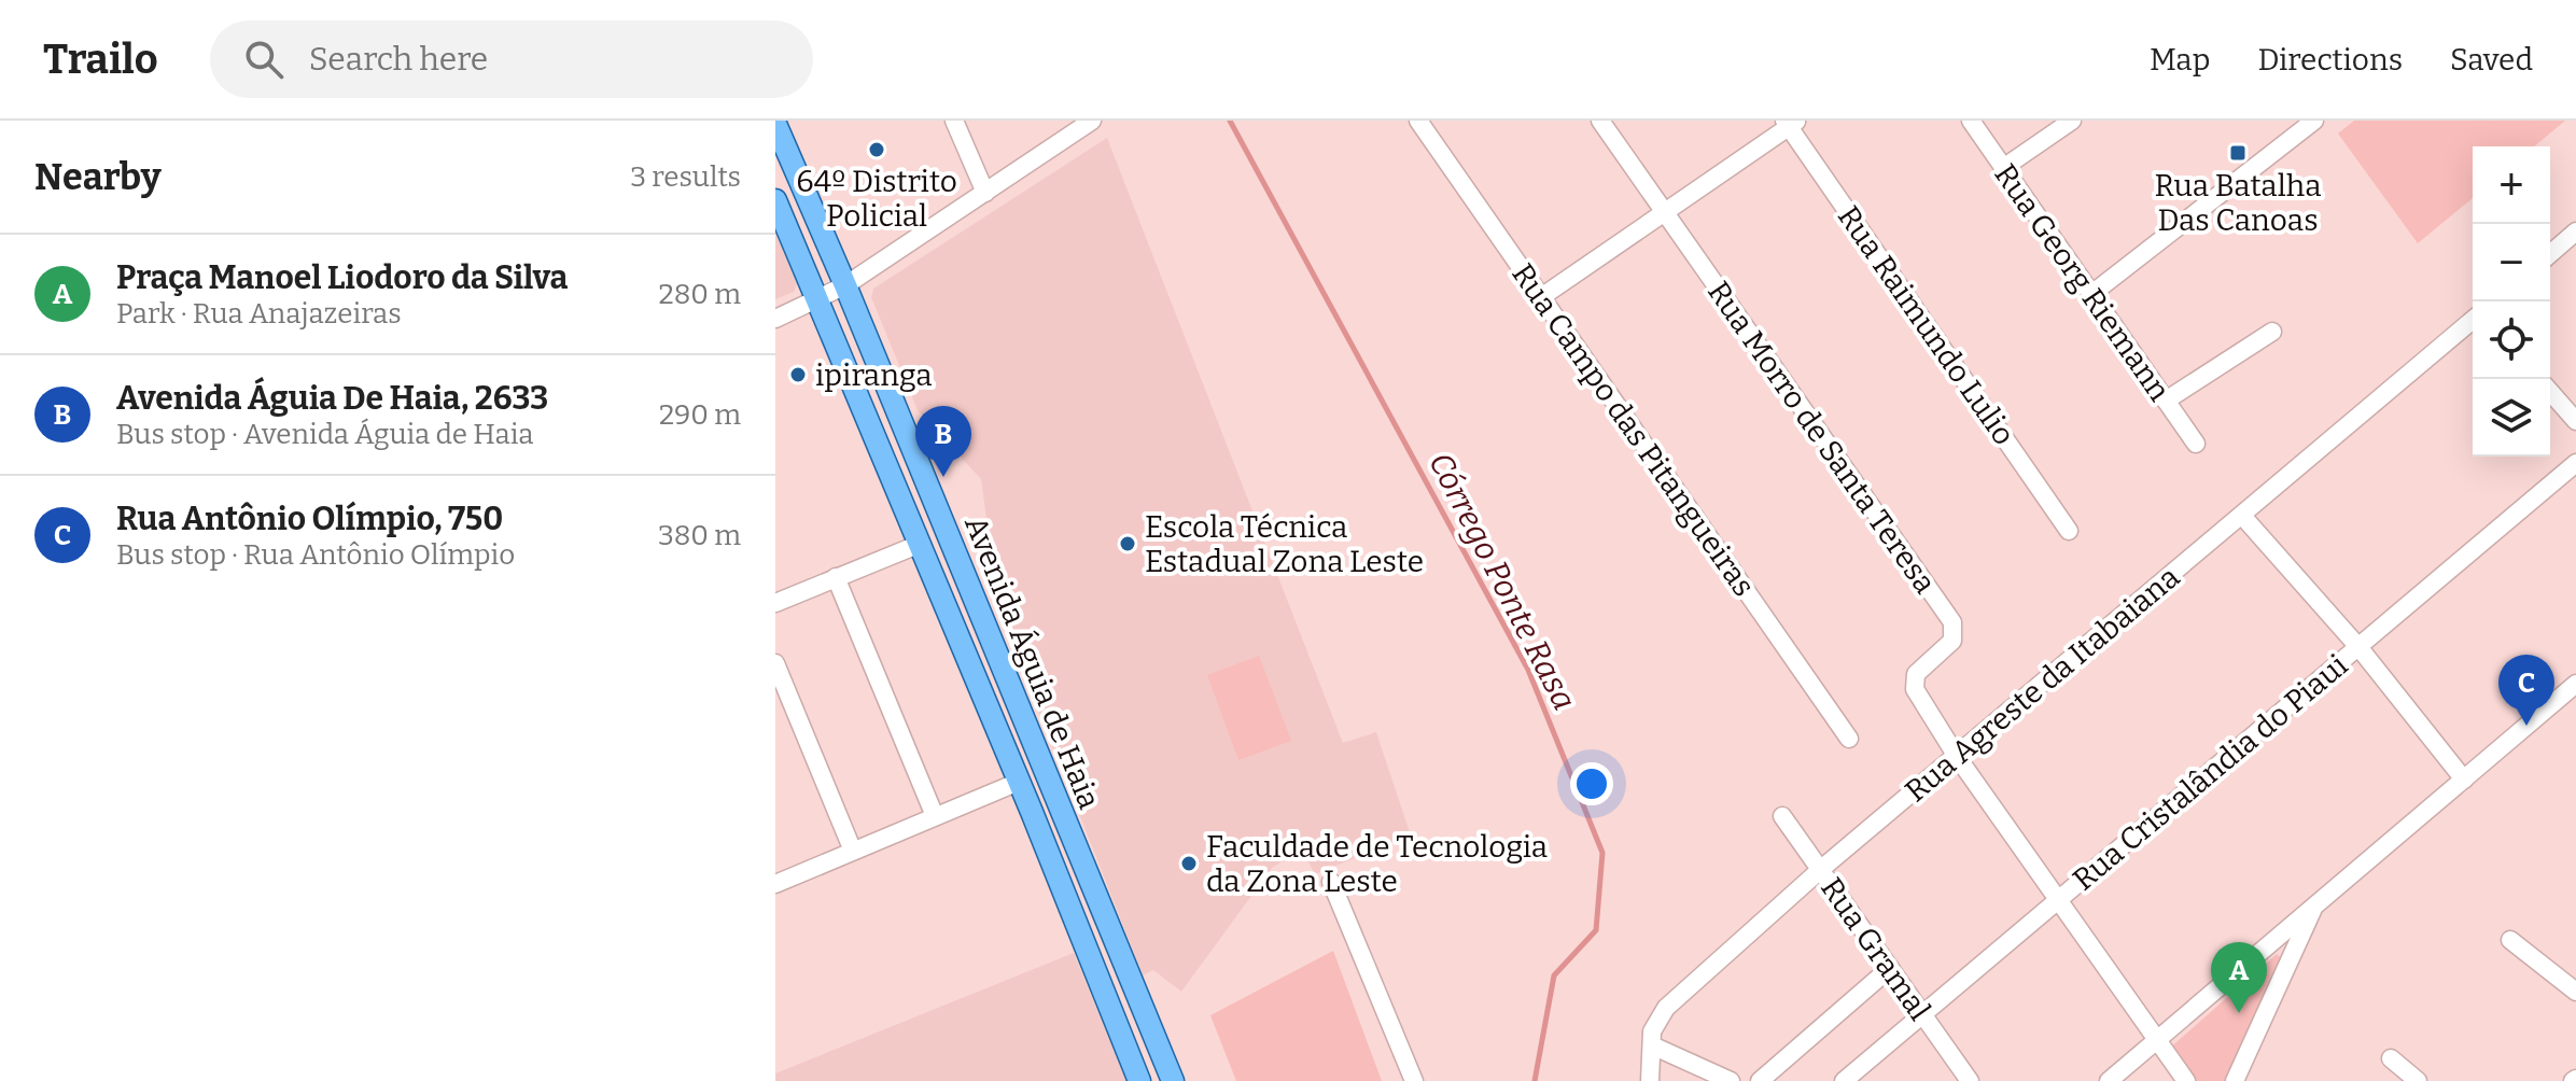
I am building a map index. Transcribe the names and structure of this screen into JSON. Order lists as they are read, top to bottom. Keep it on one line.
{"streets":{"main road":["Avenida Águia de Haia"],"street":["Rua Georg Riemann","Rua Raimundo Lulio","Rua Campo das Pitangueiras","Rua Morro de Santa Teresa","Rua Agreste da Itabaiana","Rua Cristalândia do Piaui","Rua Gramal"]},"crossings":[["Rua Morro de Santa Teresa","Rua Agreste da Itabaiana"],["Rua Agreste da Itabaiana","Rua Gramal"],["Rua Cristalândia do Piaui","Rua Gramal"]],"water":["Córrego Ponte Rasa"],"places":{"other":["64º Distrito Policial","ipiranga","Escola Técnica Estadual Zona Leste","Faculdade de Tecnologia da Zona Leste"],"transit":["Rua Batalha Das Canoas"]},"page":{"header":"Trailo","search":"Search here","nav":["Map","Directions","Saved"],"heading":["Nearby","3 results"],"map_buttons":["+","−"],"list":[{"mark":"A","name":"Praça Manoel Liodoro da Silva","note":"Park · Rua Anajazeiras","value":"280 m"},{"mark":"B","name":"Avenida Águia De Haia, 2633","note":"Bus stop · Avenida Águia de Haia","value":"290 m"},{"mark":"C","name":"Rua Antônio Olímpio, 750","note":"Bus stop · Rua Antônio Olímpio","value":"380 m"}],"pins":["B","C","A"]}}
